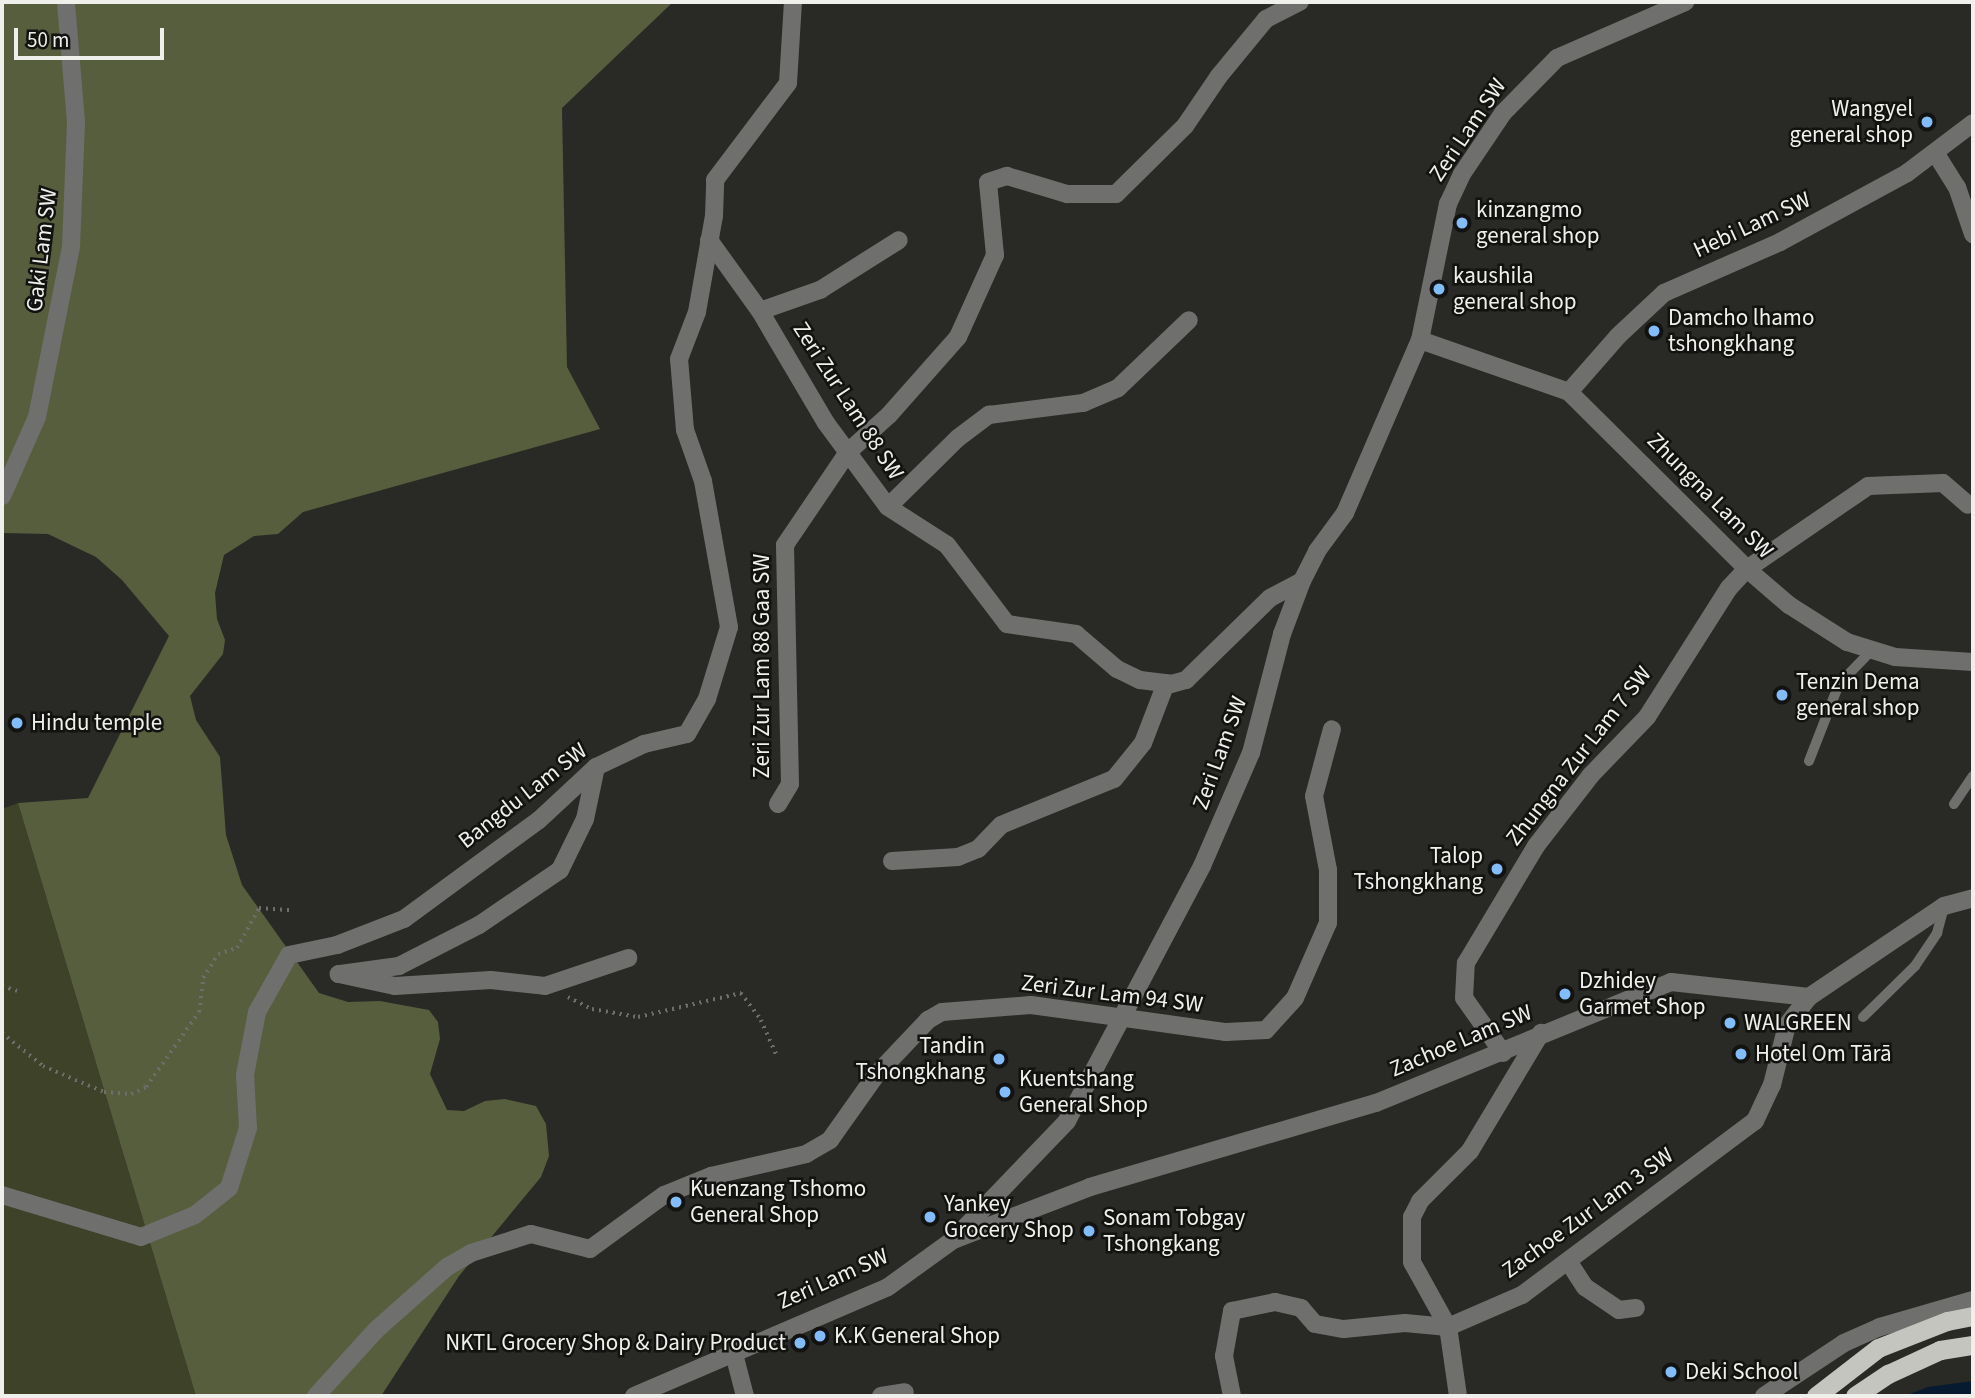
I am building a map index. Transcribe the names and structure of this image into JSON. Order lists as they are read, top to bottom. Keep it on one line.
{"streets":{"street":["Zeri Lam SW","Hebi Lam SW","Gaki Lam SW","Zeri Zur Lam 88 SW","Zhungna Lam SW","Zeri Zur Lam 88 Gaa SW","Zhungna Zur Lam 7 SW","Bangdu Lam SW","Zeri Zur Lam 94 SW","Zachoe Lam SW","Zachoe Zur Lam 3 SW"]},"crossings":[["Zeri Lam SW","Zhungna Lam SW"],["Zeri Lam SW","Zeri Zur Lam 94 SW"],["Zeri Lam SW","Zachoe Lam SW"],["Hebi Lam SW","Zhungna Lam SW"],["Zeri Zur Lam 88 SW","Zeri Zur Lam 88 Gaa SW"],["Zeri Zur Lam 88 SW","Bangdu Lam SW"],["Zhungna Lam SW","Zhungna Zur Lam 7 SW"],["Zhungna Zur Lam 7 SW","Zachoe Lam SW"],["Zachoe Lam SW","Zachoe Zur Lam 3 SW"]],"places":["Wangyel general shop","kinzangmo general shop","kaushila general shop","Damcho lhamo tshongkhang","Tenzin Dema general shop","Hindu temple","Talop Tshongkhang","Dzhidey Garmet Shop","WALGREEN","Hotel Om Tārā","Tandin Tshongkhang","Kuentshang General Shop","Kuenzang Tshomo General Shop","Yankey Grocery Shop","Sonam Tobgay Tshongkang","K.K General Shop","NKTL Grocery Shop & Dairy Product","Deki School"],"scale_bar":"50 m"}
